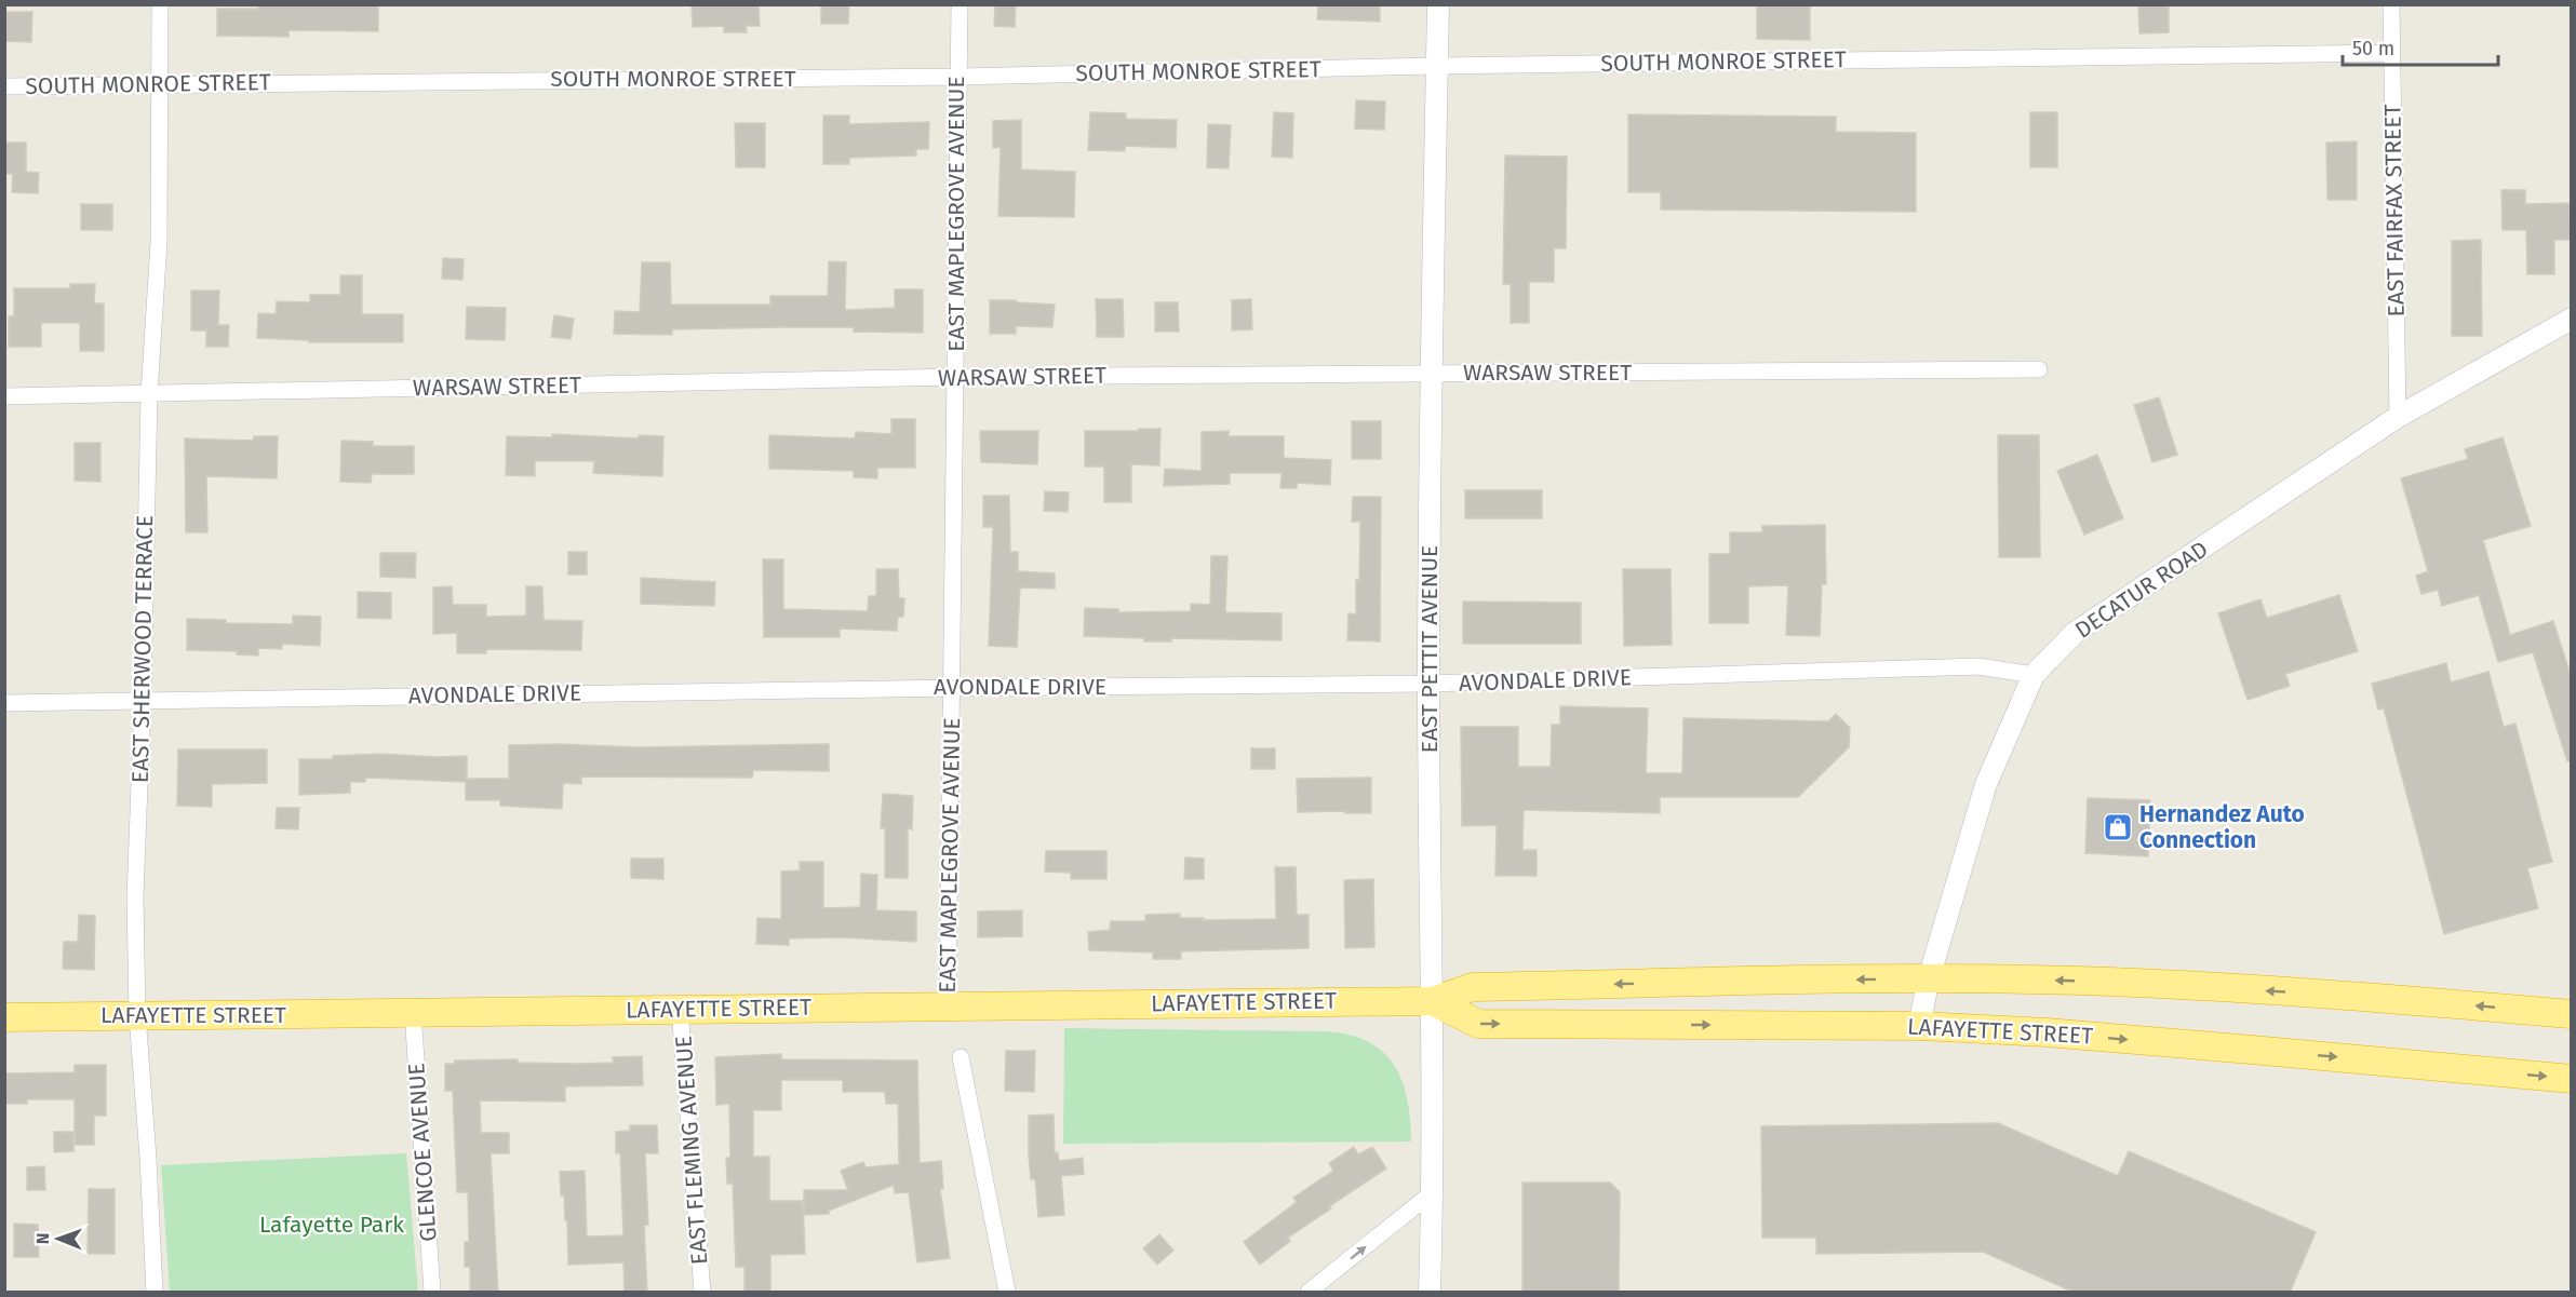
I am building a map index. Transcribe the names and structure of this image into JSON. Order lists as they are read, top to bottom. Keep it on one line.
{"streets":{"highway":["LAFAYETTE STREET"],"street":["SOUTH MONROE STREET","EAST FAIRFAX STREET","EAST MAPLEGROVE AVENUE","WARSAW STREET","DECATUR ROAD","EAST SHERWOOD TERRACE","EAST PETTIT AVENUE","AVONDALE DRIVE","EAST FLEMING AVENUE","GLENCOE AVENUE"]},"crossings":[["SOUTH MONROE STREET","EAST FAIRFAX STREET"],["SOUTH MONROE STREET","EAST MAPLEGROVE AVENUE"],["SOUTH MONROE STREET","EAST SHERWOOD TERRACE"],["SOUTH MONROE STREET","EAST PETTIT AVENUE"],["EAST FAIRFAX STREET","DECATUR ROAD"],["EAST MAPLEGROVE AVENUE","WARSAW STREET"],["EAST MAPLEGROVE AVENUE","AVONDALE DRIVE"],["EAST MAPLEGROVE AVENUE","LAFAYETTE STREET"],["WARSAW STREET","EAST SHERWOOD TERRACE"],["WARSAW STREET","EAST PETTIT AVENUE"],["DECATUR ROAD","AVONDALE DRIVE"],["DECATUR ROAD","LAFAYETTE STREET"],["EAST SHERWOOD TERRACE","AVONDALE DRIVE"],["EAST SHERWOOD TERRACE","LAFAYETTE STREET"],["EAST PETTIT AVENUE","AVONDALE DRIVE"],["EAST PETTIT AVENUE","LAFAYETTE STREET"],["LAFAYETTE STREET","EAST FLEMING AVENUE"],["LAFAYETTE STREET","GLENCOE AVENUE"]],"parks":["Lafayette Park"],"places":{"shop":["Hernandez Auto Connection"]},"scale_bar":"50 m","north":"left"}
